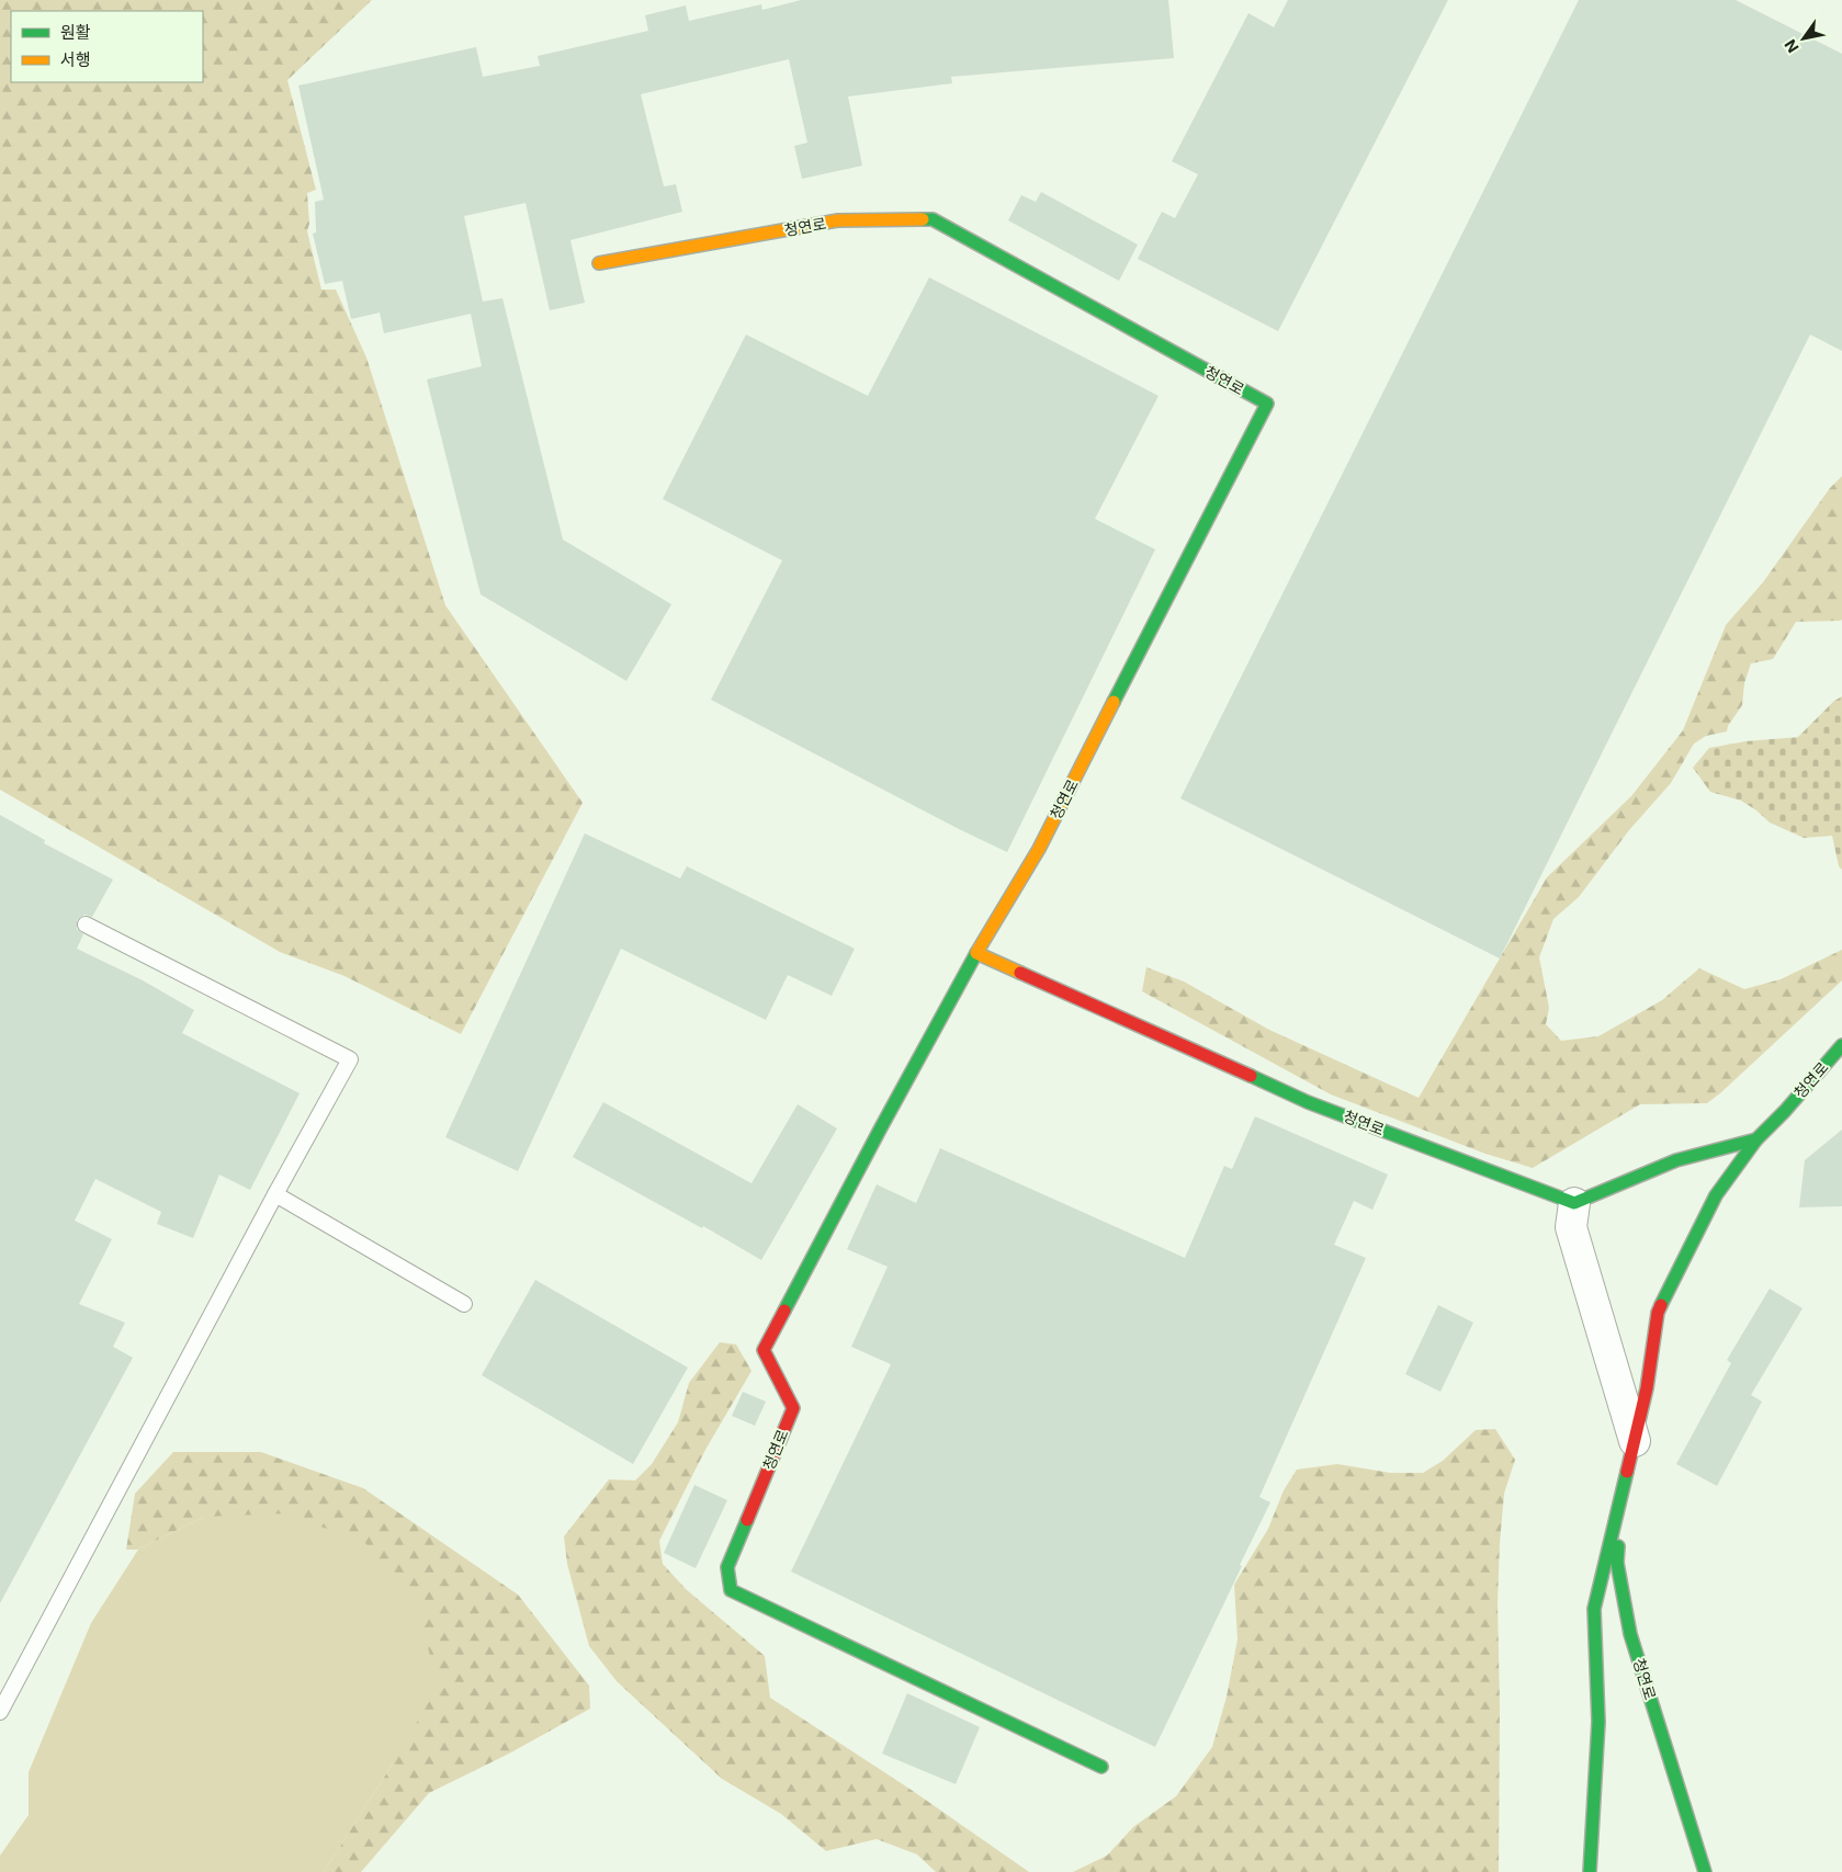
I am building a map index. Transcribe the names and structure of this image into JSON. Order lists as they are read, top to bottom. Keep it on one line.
{"streets":{"street":["청연로"]},"legend":["원활","서행"],"north":"bottom left"}
